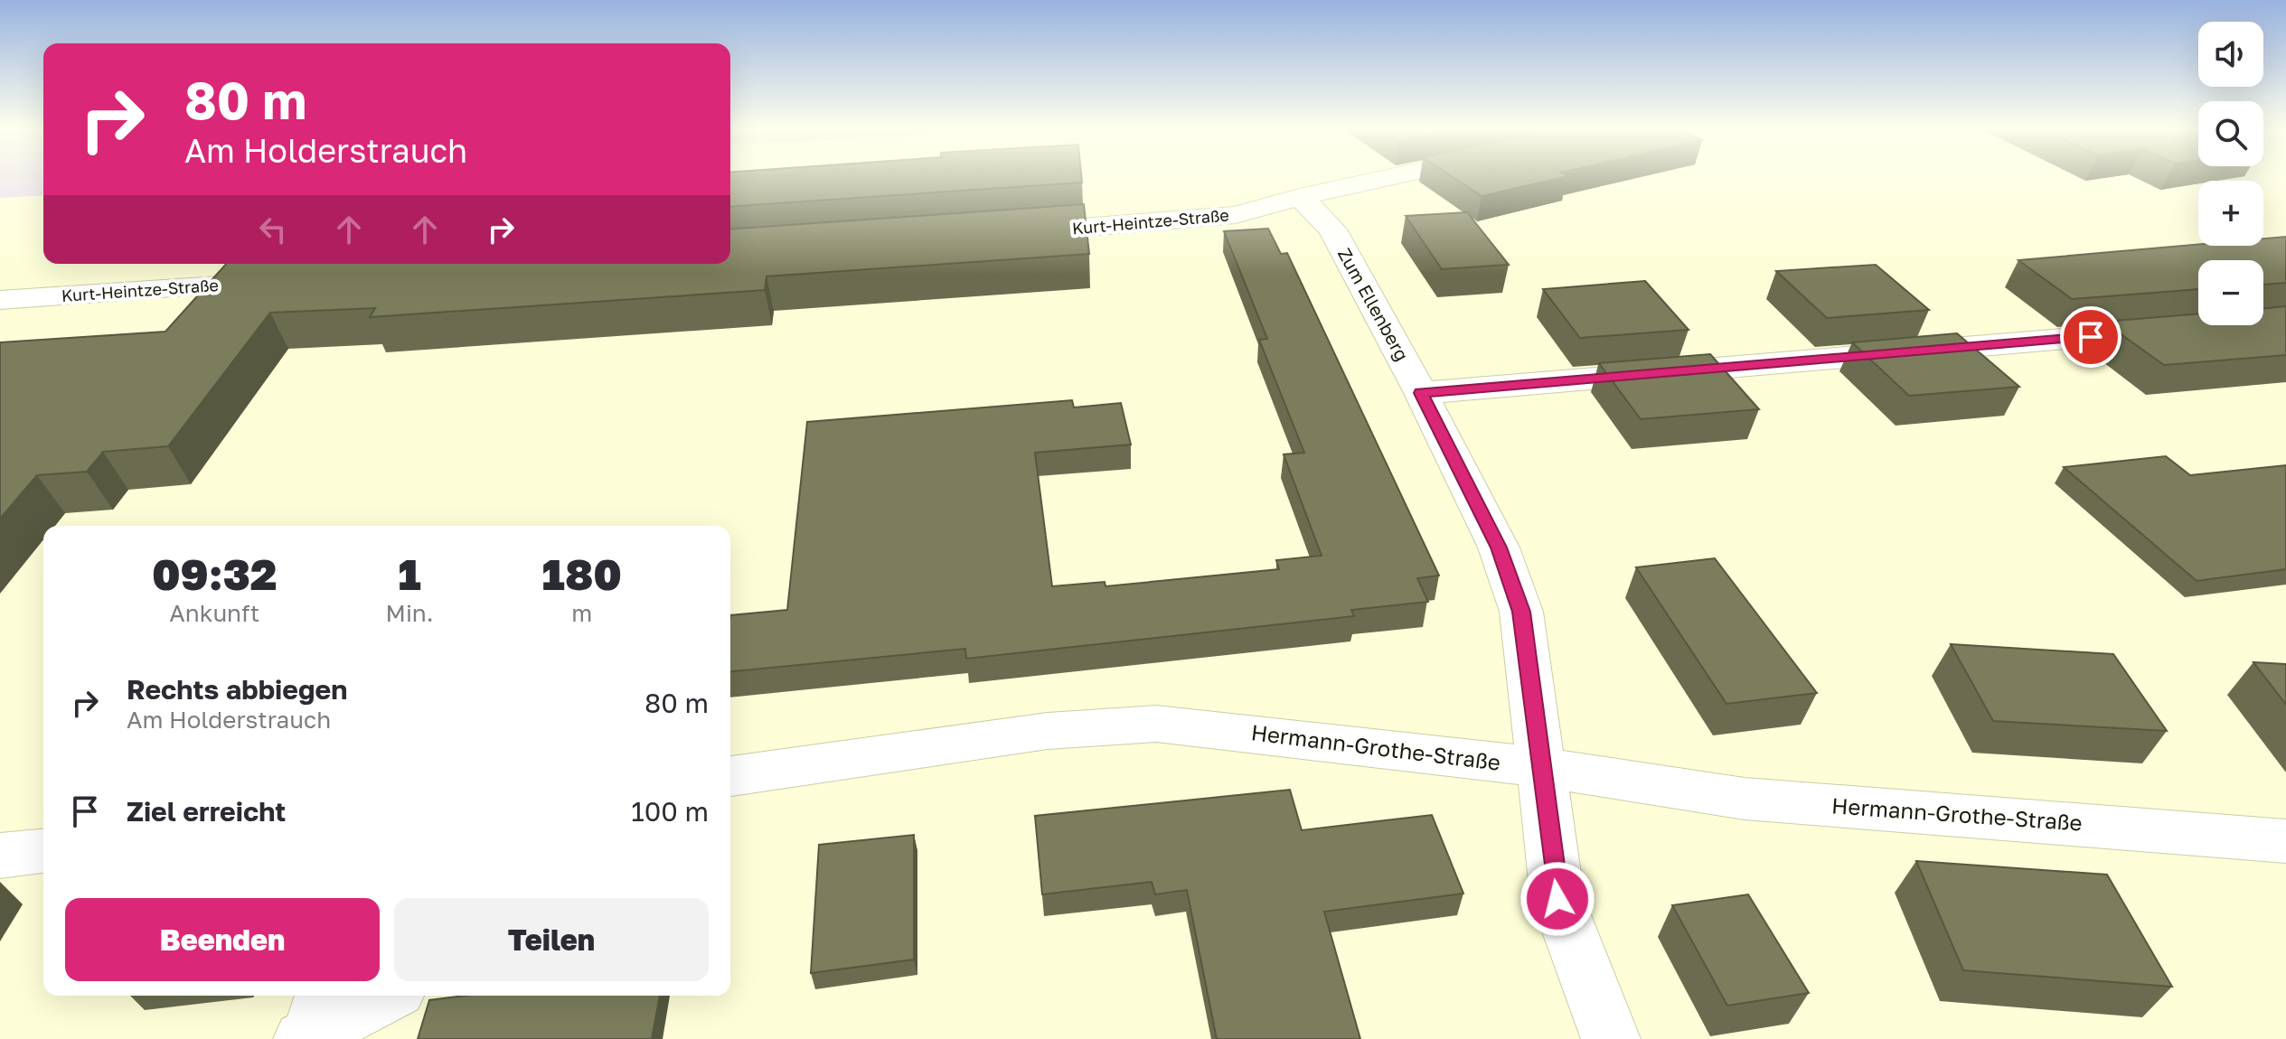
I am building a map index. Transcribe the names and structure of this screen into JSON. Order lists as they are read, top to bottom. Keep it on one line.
{"streets":{"street":["Kurt-Heintze-Straße","Zum Ellenberg","Hermann-Grothe-Straße"]},"crossings":[["Kurt-Heintze-Straße","Zum Ellenberg"],["Zum Ellenberg","Hermann-Grothe-Straße"]],"page":{"map_buttons":["+","−"],"turn":["80 m","Am Holderstrauch"],"eta":["09:32","Ankunft","1","Min.","180","m"],"list":[{"name":"Rechts abbiegen","note":"Am Holderstrauch","value":"80 m"},{"name":"Ziel erreicht","value":"100 m"}],"buttons":["Beenden","Teilen"]}}
